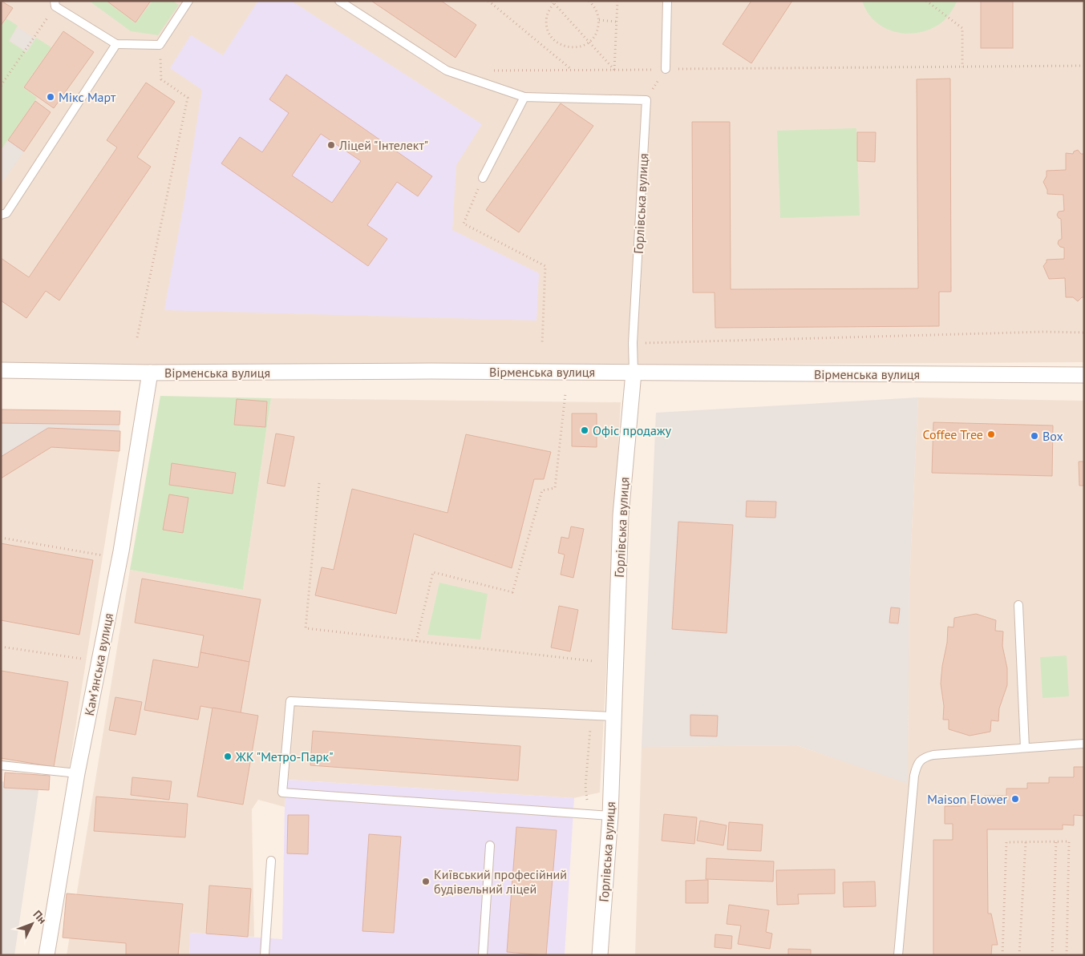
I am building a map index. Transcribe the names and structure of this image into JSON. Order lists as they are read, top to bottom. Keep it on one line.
{"streets":{"street":["Горлівська вулиця","Вірменська вулиця","Камʼянська вулиця"]},"crossings":[["Горлівська вулиця","Вірменська вулиця"],["Вірменська вулиця","Камʼянська вулиця"]],"places":["Мікс Март","Ліцей \"Інтелект\"","Офіс продажу","Coffee Tree","Box","ЖК \"Метро-Парк\"","Maison Flower","Київський професійний будівельний ліцей"],"north":"top right"}
